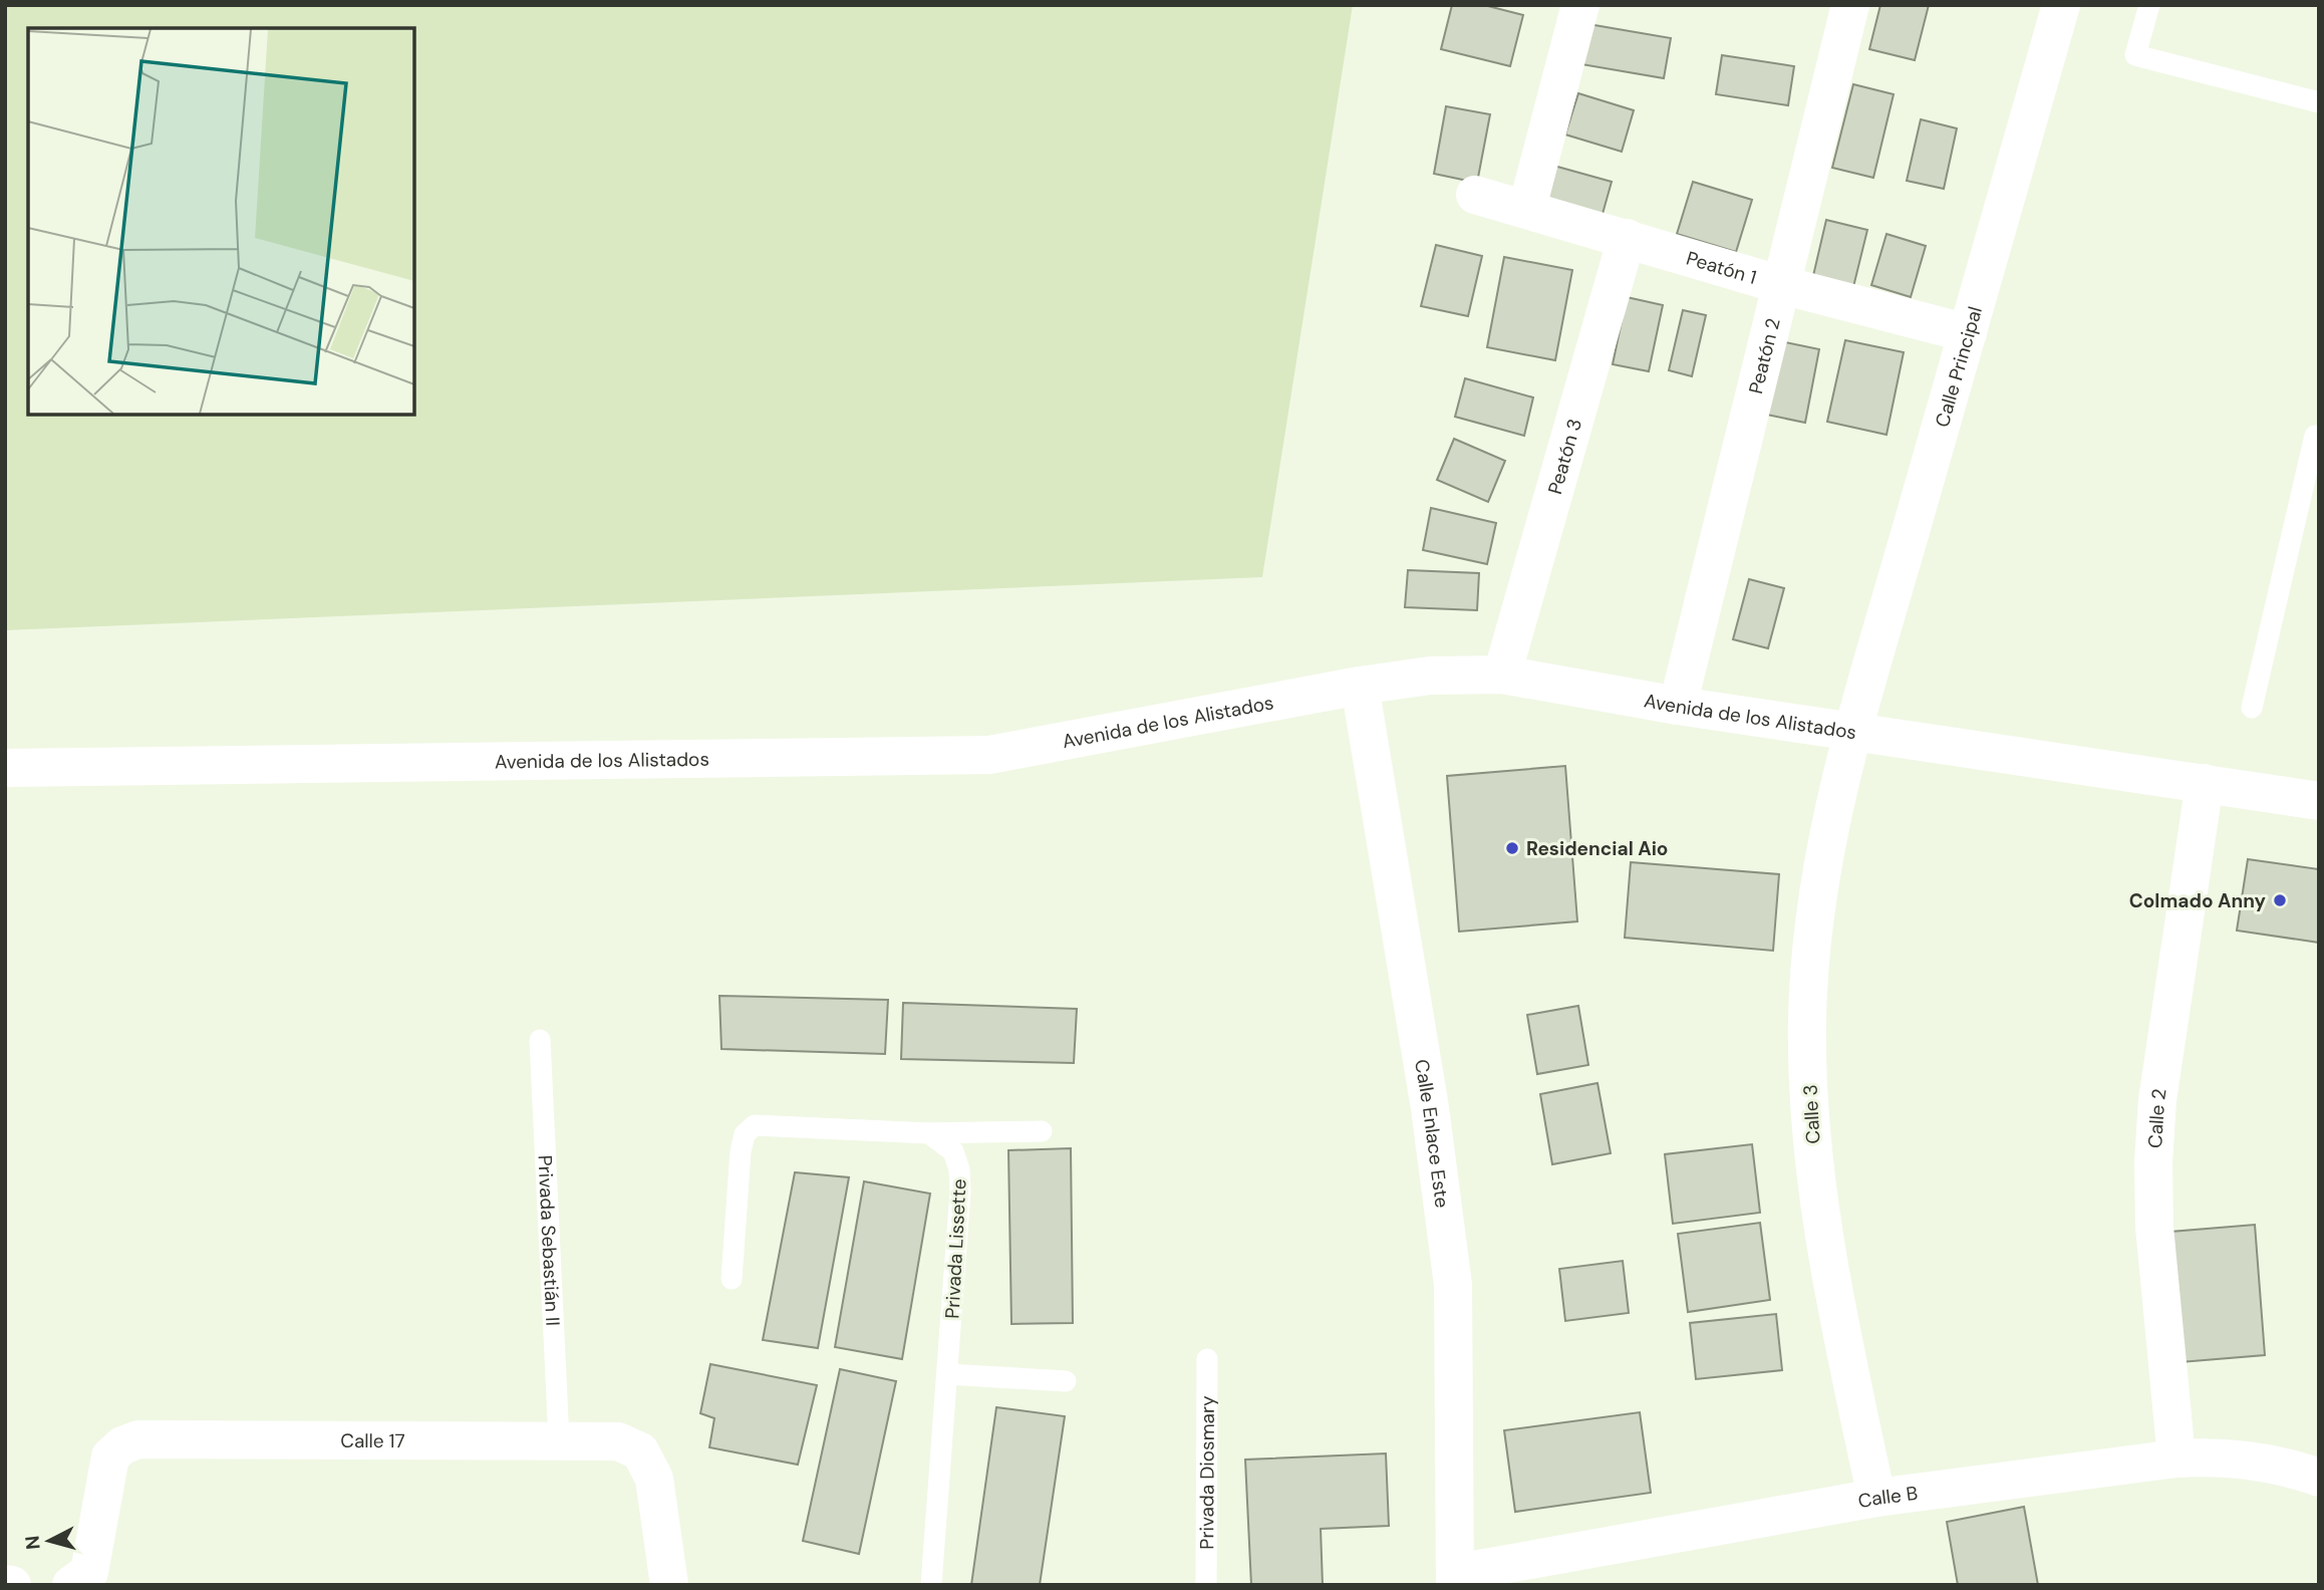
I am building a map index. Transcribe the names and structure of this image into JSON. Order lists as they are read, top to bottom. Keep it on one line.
{"streets":{"street":["Peatón 1","Peatón 2","Calle Principal","Peatón 3","Avenida de los Alistados","Calle 3","Calle 2","Calle Enlace Este","Calle 17","Calle B"],"lane":["Privada Sebastián II","Privada Lissette","Privada Diosmary"]},"crossings":[["Peatón 1","Peatón 2"],["Peatón 1","Calle Principal"],["Peatón 1","Peatón 3"],["Peatón 2","Avenida de los Alistados"],["Calle Principal","Avenida de los Alistados"],["Calle Principal","Calle 3"],["Peatón 3","Avenida de los Alistados"],["Avenida de los Alistados","Calle 3"],["Avenida de los Alistados","Calle 2"],["Avenida de los Alistados","Calle Enlace Este"],["Calle 3","Calle B"],["Calle 2","Calle B"],["Calle Enlace Este","Calle B"],["Privada Sebastián II","Calle 17"]],"places":["Residencial Aio","Colmado Anny"],"north":"left"}
